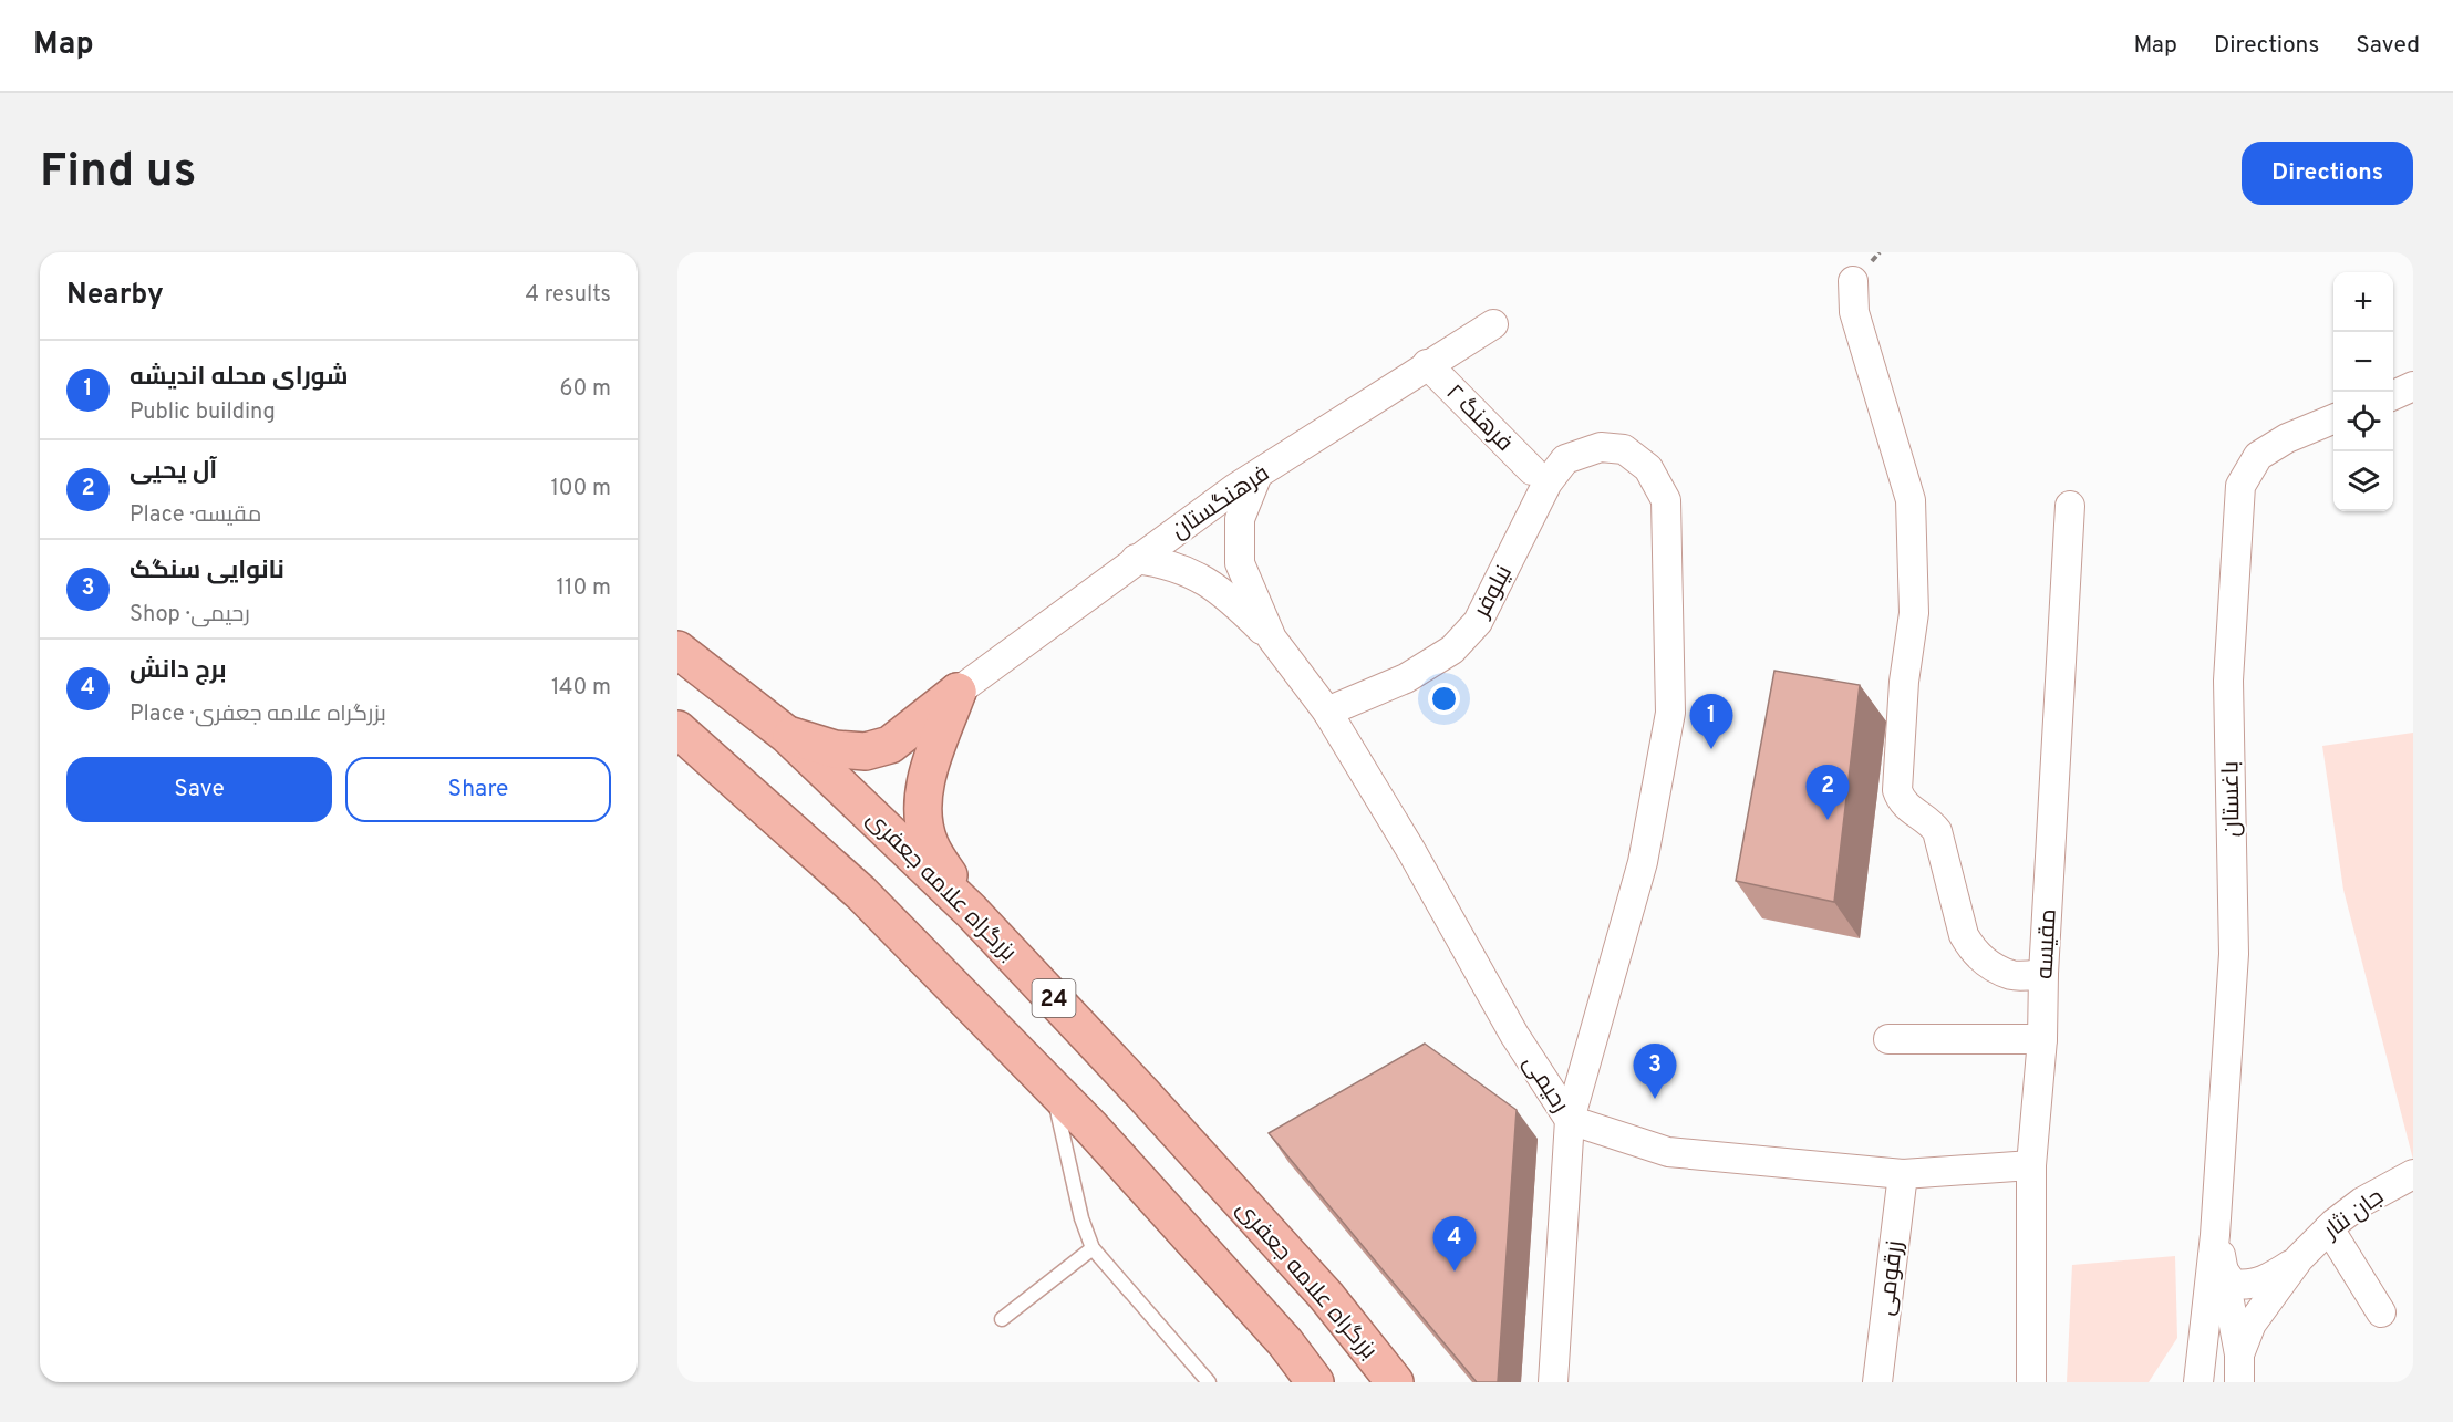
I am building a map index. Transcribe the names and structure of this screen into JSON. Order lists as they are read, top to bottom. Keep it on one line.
{"streets":{"highway":["بزرگراه علامه جعفری","24"],"street":["فرهنگ ۲","فرهنگستان","نیلوفر","باغستان","مقیسه","رحیمی","جان نثار","زرقومی"]},"crossings":[["فرهنگ ۲","فرهنگستان"],["نیلوفر","رحیمی"],["مقیسه","رحیمی"],["رحیمی","زرقومی"]],"page":{"header":"Map","nav":["Map","Directions","Saved"],"buttons":["Directions",["Save","Share"]],"title":"Find us","heading":["Nearby","4 results"],"map_buttons":["+","−"],"list":[{"mark":"1","name":"شورای محله اندیشه","note":"Public building","value":"60 m"},{"mark":"2","name":"آل یحیی","note":"Place · مقیسه","value":"100 m"},{"mark":"3","name":"نانوایی سنگک","note":"Shop · رحیمی","value":"110 m"},{"mark":"4","name":"برج دانش","note":"Place · بزرگراه علامه جعفری","value":"140 m"}],"pins":["1","2","3","4"]}}
